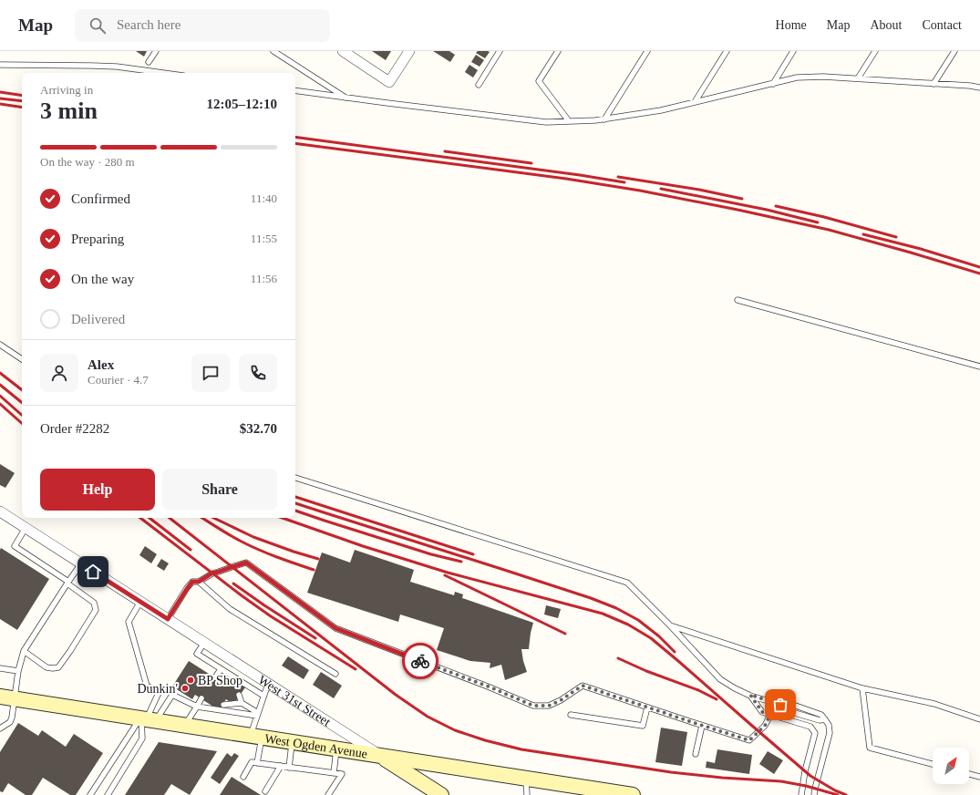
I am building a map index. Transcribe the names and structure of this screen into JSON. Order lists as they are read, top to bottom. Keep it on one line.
{"streets":{"main road":["West 31st Street","West Ogden Avenue"]},"crossings":[["West 31st Street","West Ogden Avenue"]],"places":["BP Shop","Dunkin'"],"north":"top right","page":{"header":"Map","search":"Search here","nav":["Home","Map","About","Contact"],"heading":["3 min","Arriving in","12:05–12:10"],"panel":["Alex","Courier · 4.7","Order #2282","$32.70"],"bar":"On the way · 280 m","list":[["Confirmed","11:40"],["Preparing","11:55"],["On the way","11:56"],"Delivered"],"buttons":["Help","Share"]}}
